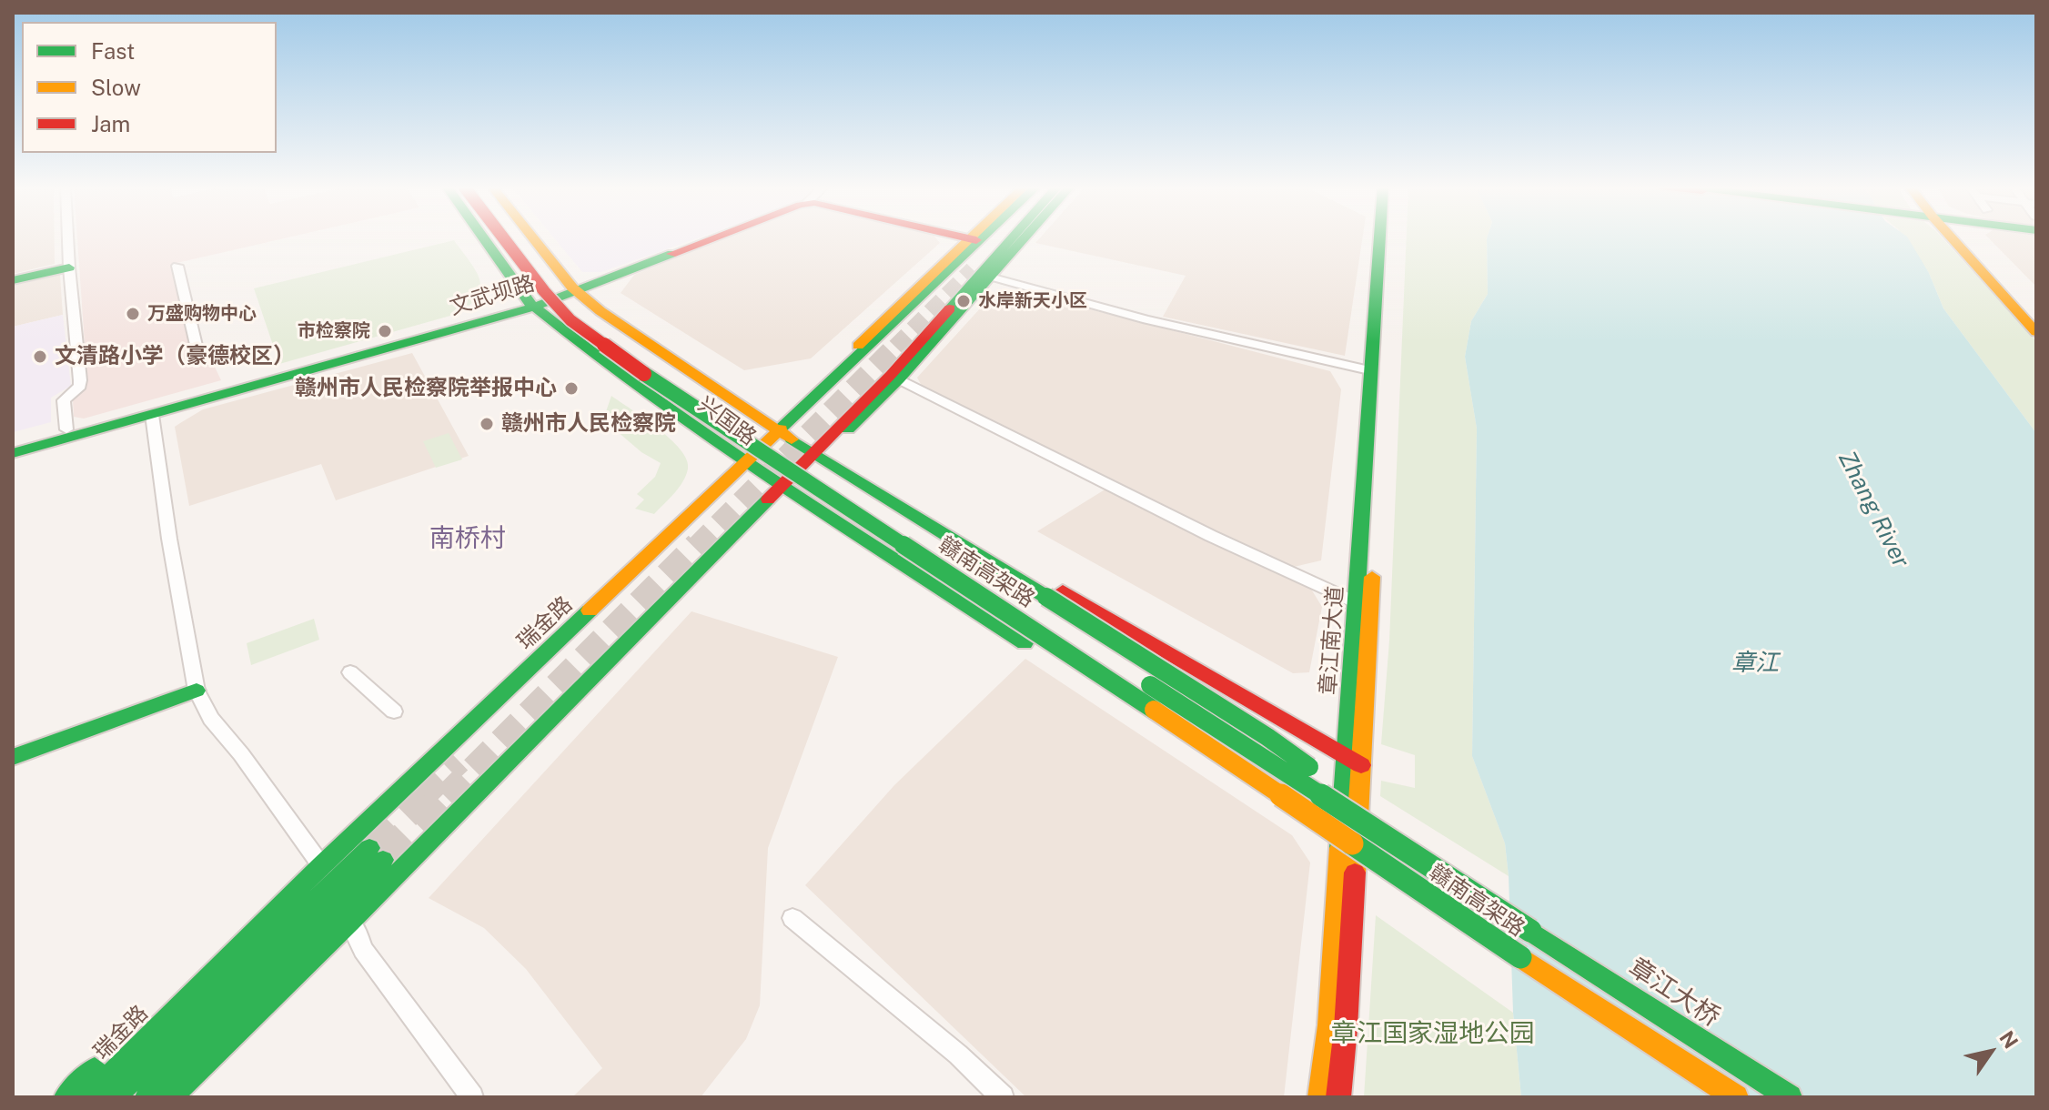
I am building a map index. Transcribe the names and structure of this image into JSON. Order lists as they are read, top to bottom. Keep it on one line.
{"streets":{"main road":["文武坝路","兴国路","赣南高架路","瑞金路","章江南大道","章江大桥"]},"crossings":[["文武坝路","兴国路"],["兴国路","赣南高架路"],["兴国路","瑞金路"],["兴国路","章江大桥"],["赣南高架路","章江大桥"]],"districts":["南桥村"],"water":["Zhang River","章江"],"parks":["章江国家湿地公园"],"places":["水岸新天小区","万盛购物中心","市检察院","文清路小学（豪德校区）","赣州市人民检察院举报中心","赣州市人民检察院"],"legend":["Fast","Slow","Jam"],"north":"top right"}
